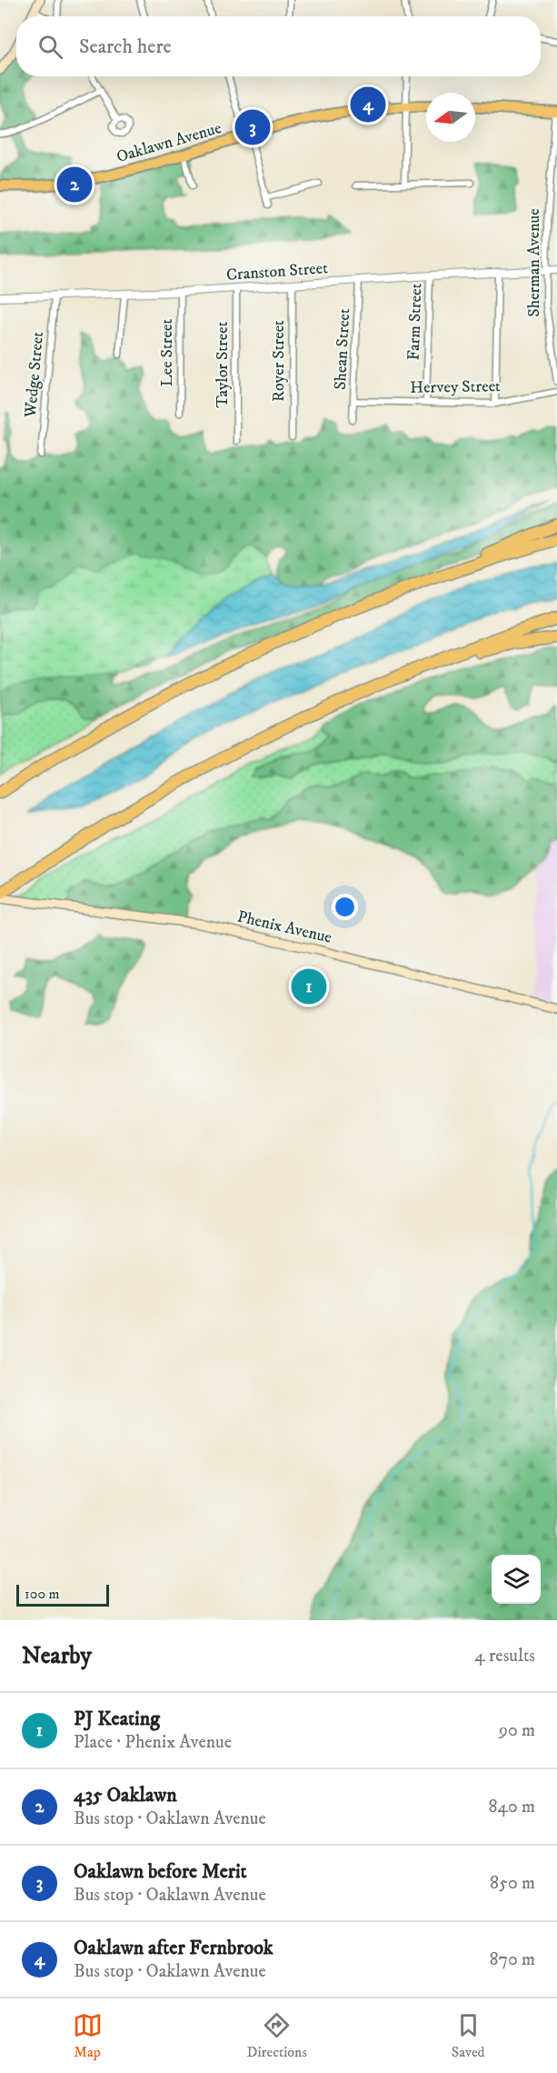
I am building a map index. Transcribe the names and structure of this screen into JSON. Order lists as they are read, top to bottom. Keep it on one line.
{"streets":{"main road":["Oaklawn Avenue","Phenix Avenue"],"street":["Sherman Avenue","Cranston Street","Farm Street","Shean Street","Lee Street","Royer Street","Taylor Street","Wedge Street","Hervey Street"]},"crossings":[["Sherman Avenue","Cranston Street"],["Cranston Street","Farm Street"],["Cranston Street","Shean Street"],["Cranston Street","Lee Street"],["Cranston Street","Royer Street"],["Cranston Street","Taylor Street"],["Cranston Street","Wedge Street"],["Farm Street","Hervey Street"],["Shean Street","Hervey Street"]],"scale_bar":"100 m","north":"left","page":{"search":"Search here","pins":["4","3","2","1"],"scale":"100 m","heading":["Nearby","4 results"],"list":[{"mark":"1","name":"PJ Keating","note":"Place · Phenix Avenue","value":"90 m"},{"mark":"2","name":"435 Oaklawn","note":"Bus stop · Oaklawn Avenue","value":"840 m"},{"mark":"3","name":"Oaklawn before Merit","note":"Bus stop · Oaklawn Avenue","value":"850 m"},{"mark":"4","name":"Oaklawn after Fernbrook","note":"Bus stop · Oaklawn Avenue","value":"870 m"}],"nav":["Map","Directions","Saved"]}}
